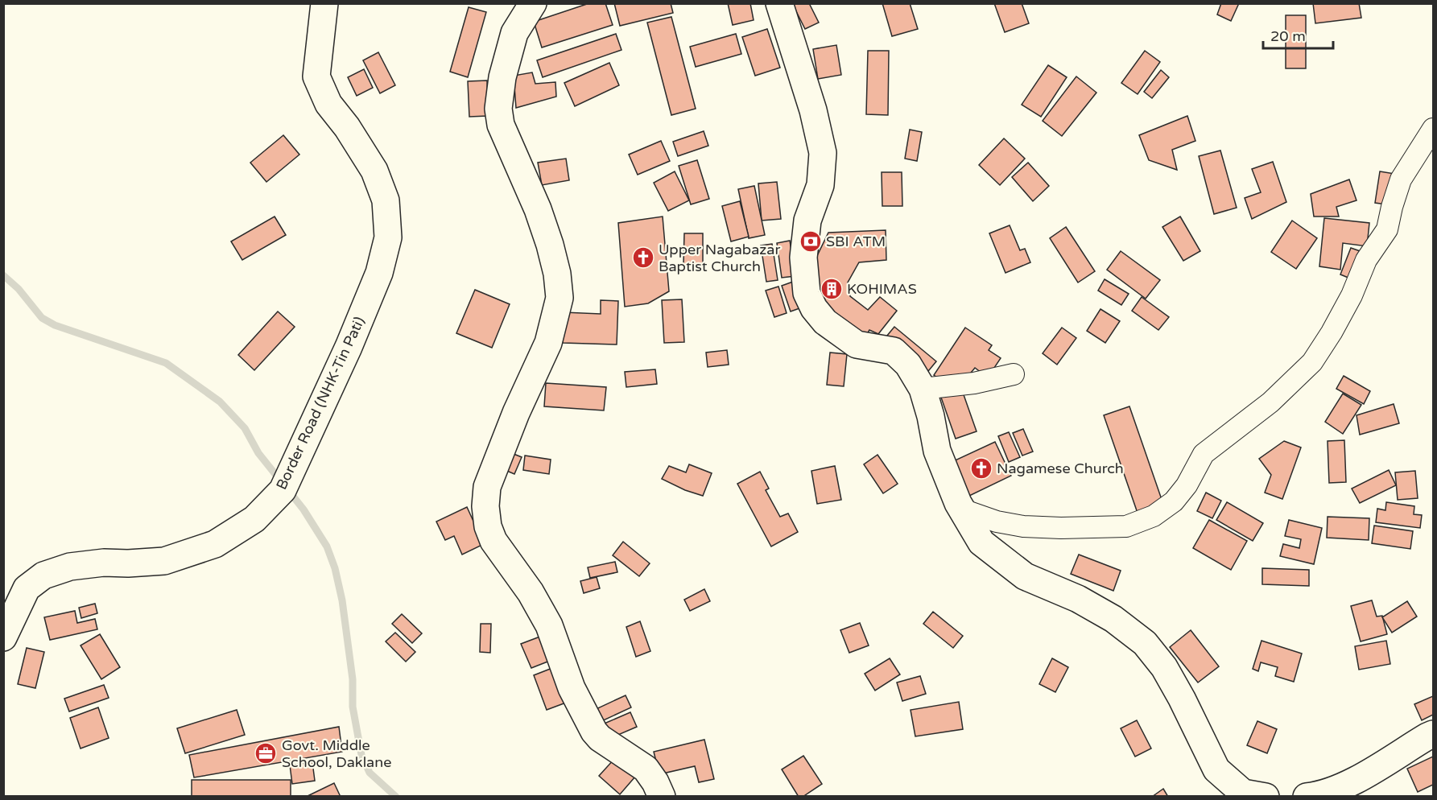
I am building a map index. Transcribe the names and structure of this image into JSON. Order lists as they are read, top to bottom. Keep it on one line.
{"streets":{"main road":["Border Road (NHK-Tin Pati)"]},"places":{"bank":["SBI ATM"],"church":["Upper Nagabazar Baptist Church","Nagamese Church"],"building":["KOHIMAS"],"office":["Govt. Middle School, Daklane"]},"scale_bar":"20 m"}
